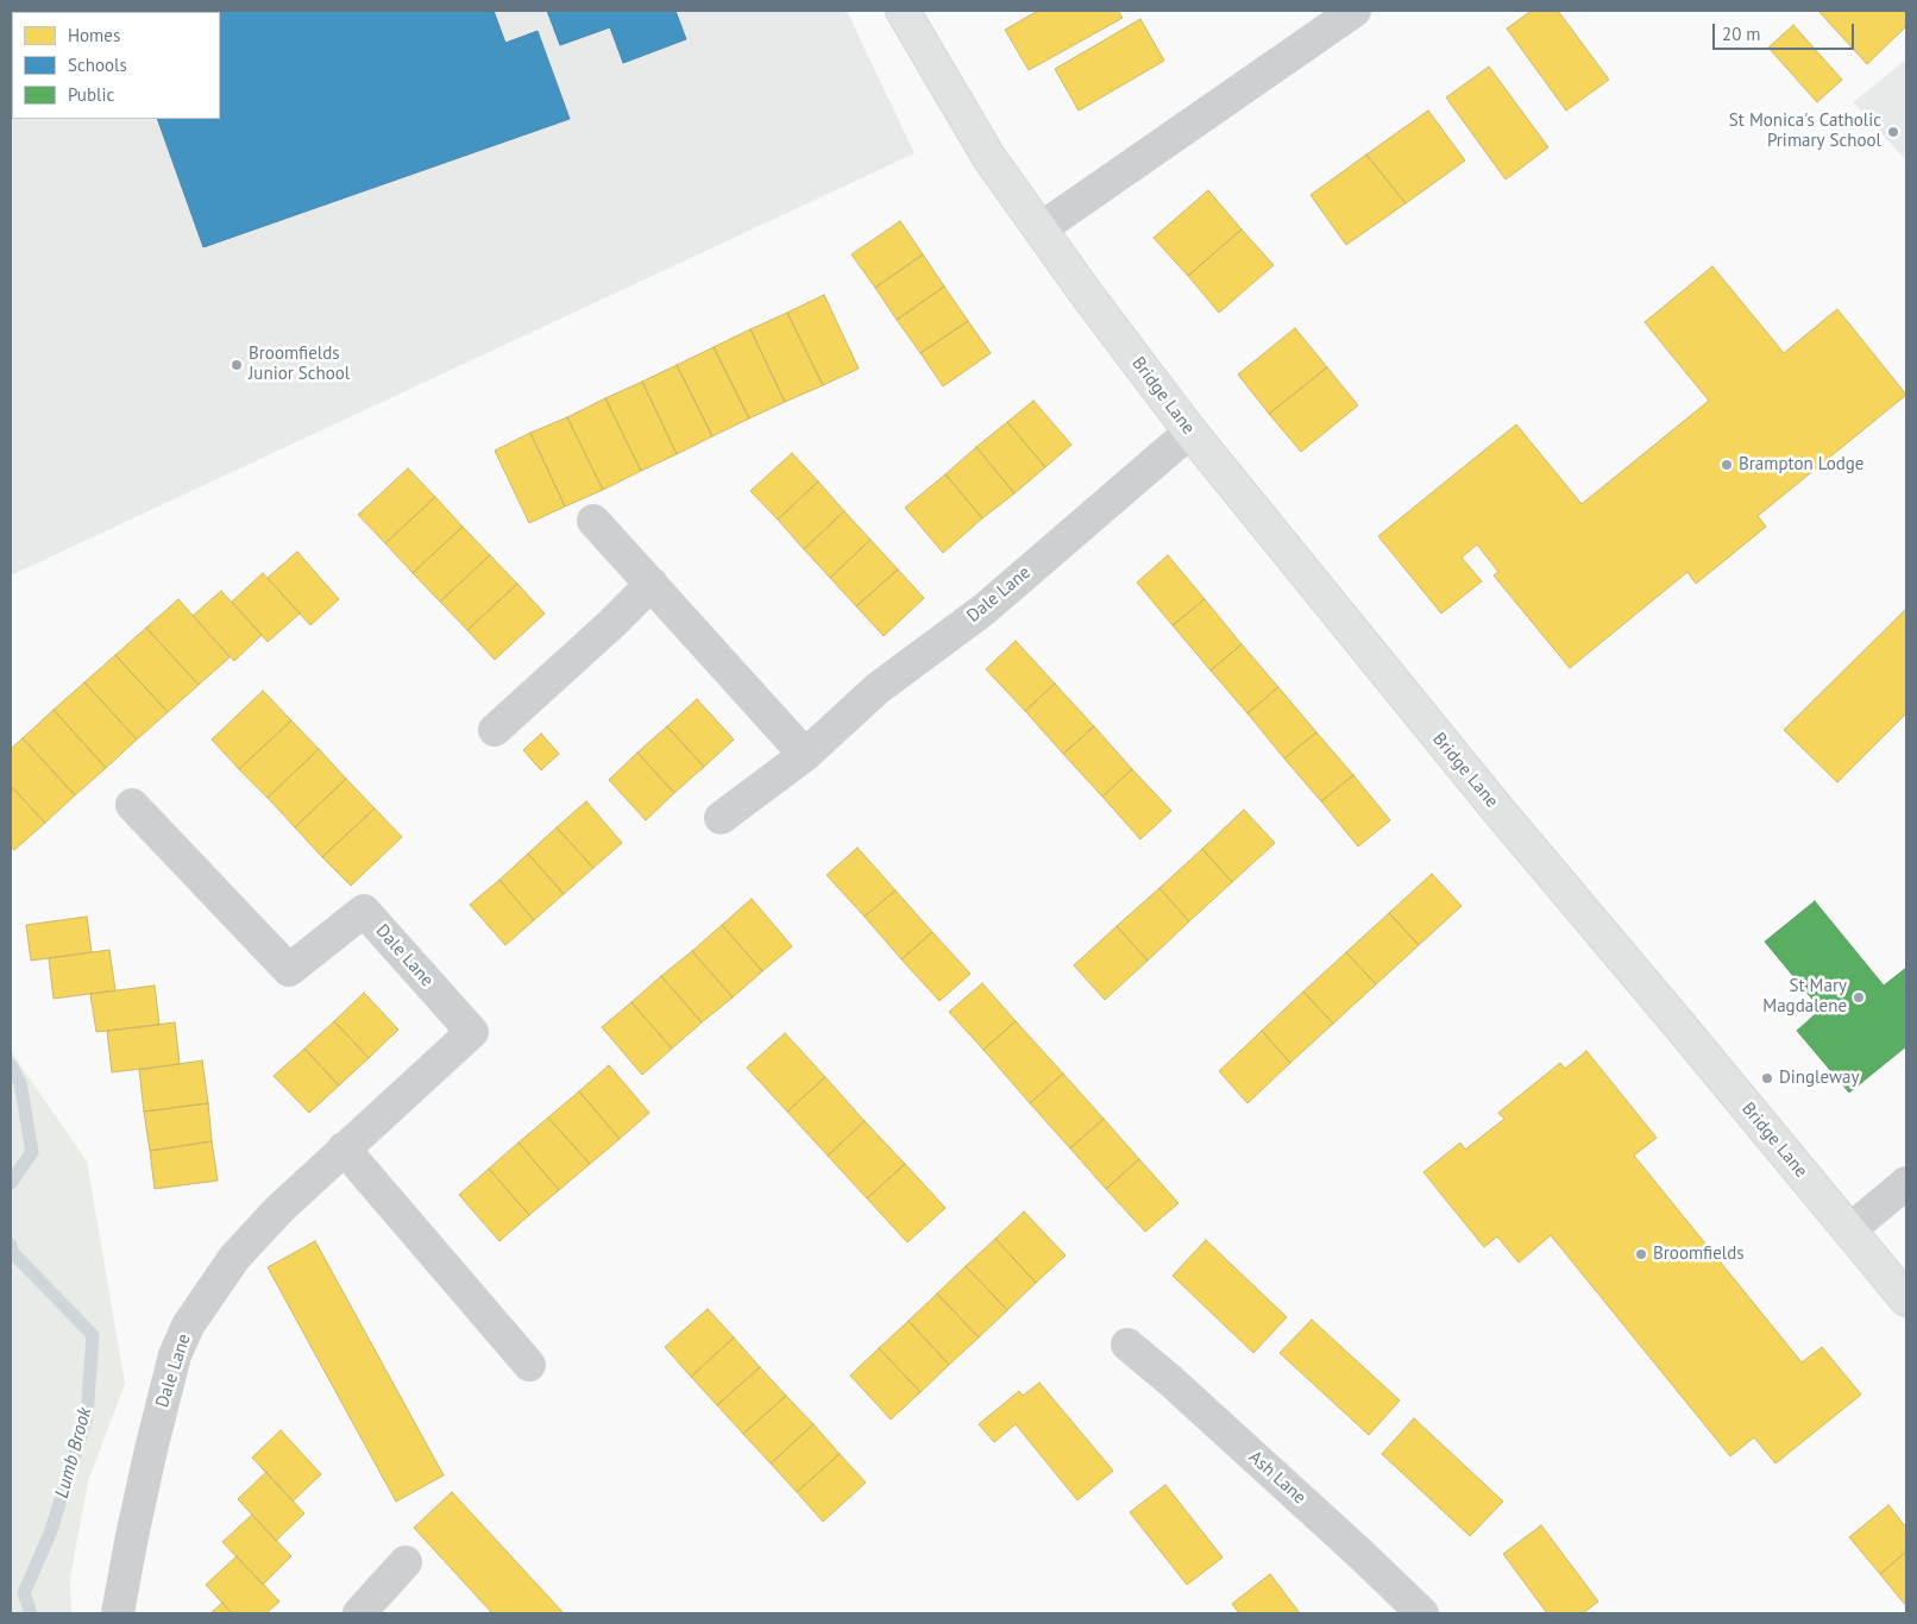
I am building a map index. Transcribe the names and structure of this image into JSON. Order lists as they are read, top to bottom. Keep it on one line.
{"streets":{"street":["Bridge Lane","Dale Lane","Ash Lane"]},"crossings":[["Bridge Lane","Dale Lane"]],"water":["Lumb Brook"],"places":["St Monica's Catholic Primary School","Broomfields Junior School","Brampton Lodge","St Mary Magdalene","Dingleway","Broomfields"],"legend":["Homes","Schools","Public"],"scale_bar":"20 m"}
